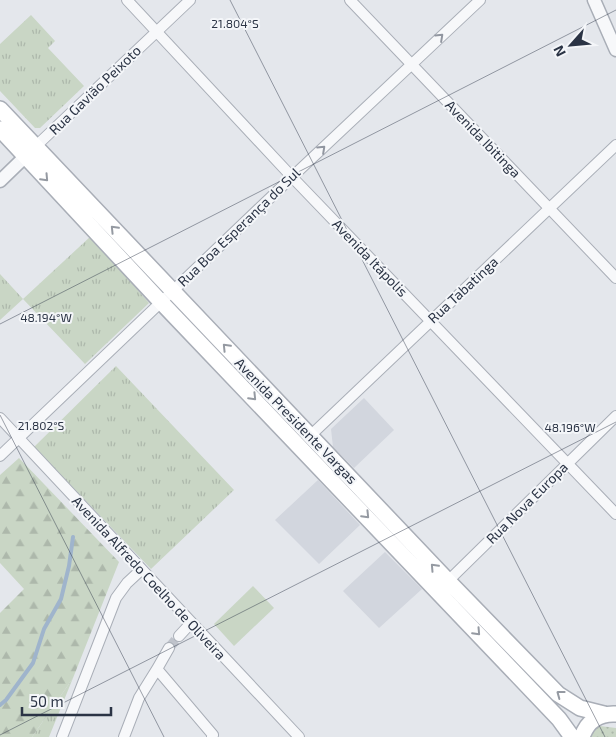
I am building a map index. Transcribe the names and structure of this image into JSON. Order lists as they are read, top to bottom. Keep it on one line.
{"streets":{"main road":["Avenida Presidente Vargas"],"street":["Rua Gavião Peixoto","Avenida Ibitinga","Rua Boa Esperança do Sul","Avenida Itápolis","Rua Tabatinga","Rua Nova Europa","Avenida Alfredo Coelho de Oliveira"]},"crossings":[["Rua Gavião Peixoto","Avenida Itápolis"],["Rua Gavião Peixoto","Avenida Presidente Vargas"],["Avenida Ibitinga","Rua Boa Esperança do Sul"],["Avenida Ibitinga","Rua Tabatinga"],["Rua Boa Esperança do Sul","Avenida Itápolis"],["Rua Boa Esperança do Sul","Avenida Presidente Vargas"],["Rua Boa Esperança do Sul","Avenida Alfredo Coelho de Oliveira"],["Avenida Itápolis","Rua Tabatinga"],["Avenida Itápolis","Rua Nova Europa"],["Rua Tabatinga","Avenida Presidente Vargas"],["Avenida Presidente Vargas","Rua Nova Europa"]],"one_way":["Rua Boa Esperança do Sul"],"scale_bar":"50 m","north":"bottom left","coordinates":["21.804°S","48.194°W","21.802°S","48.196°W"]}
